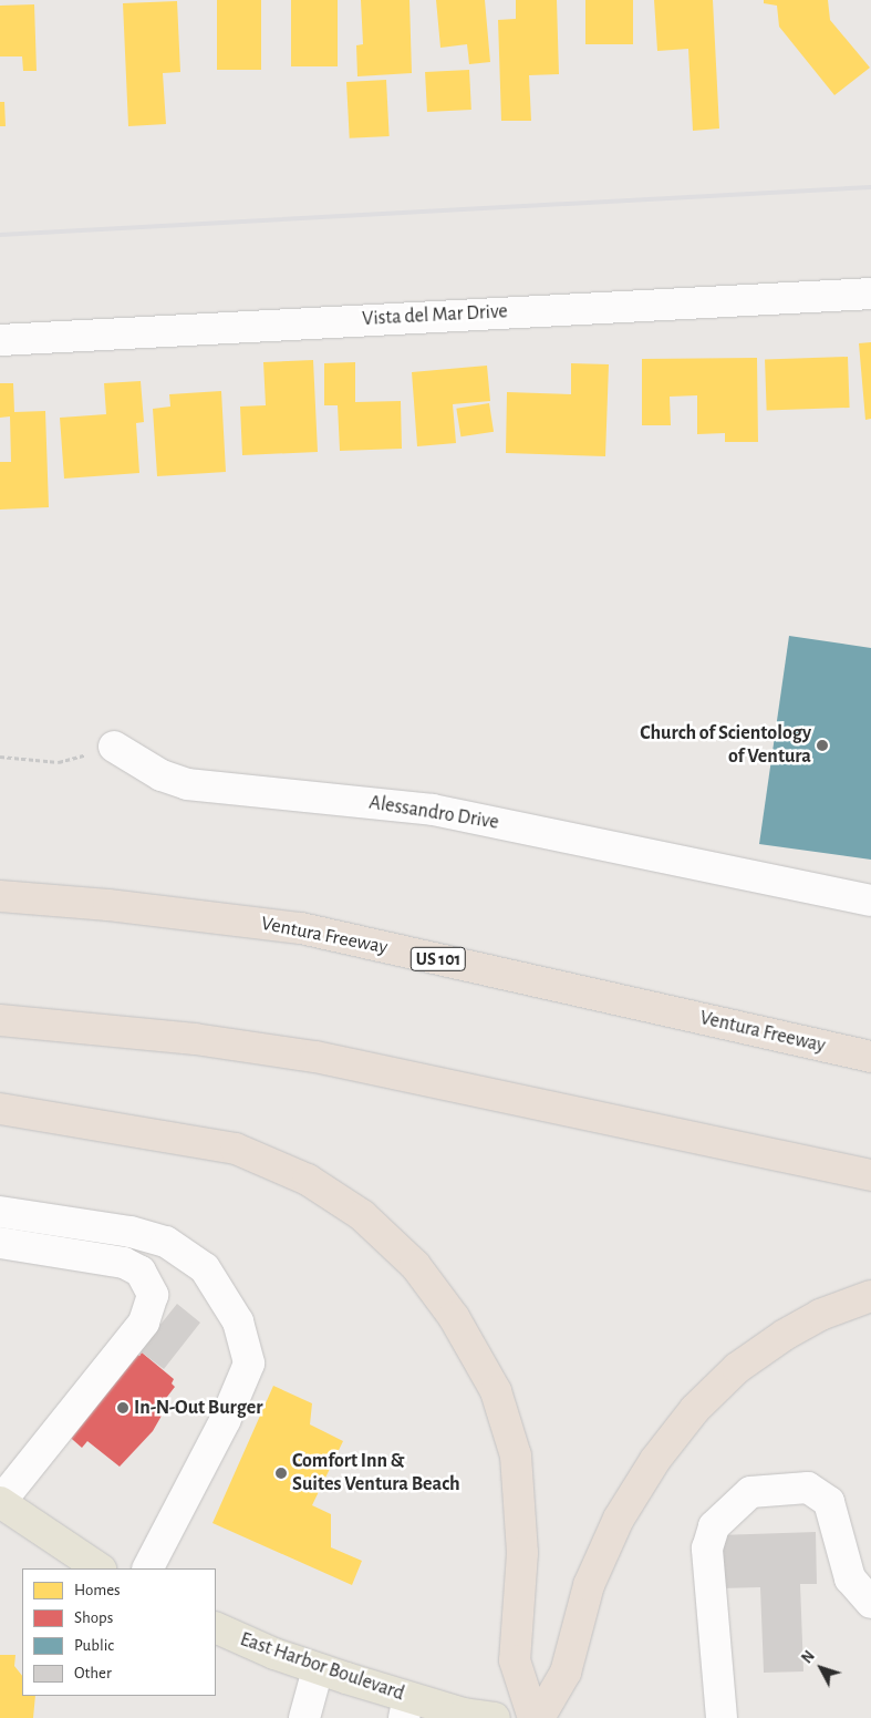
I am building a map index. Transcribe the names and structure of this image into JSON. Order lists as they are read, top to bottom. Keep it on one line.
{"streets":{"highway":["Ventura Freeway","US 101"],"main road":["East Harbor Boulevard"],"street":["Vista del Mar Drive","Alessandro Drive"]},"places":["Church of Scientology of Ventura","In-N-Out Burger","Comfort Inn & Suites Ventura Beach"],"legend":["Homes","Shops","Public","Other"],"north":"top left"}
